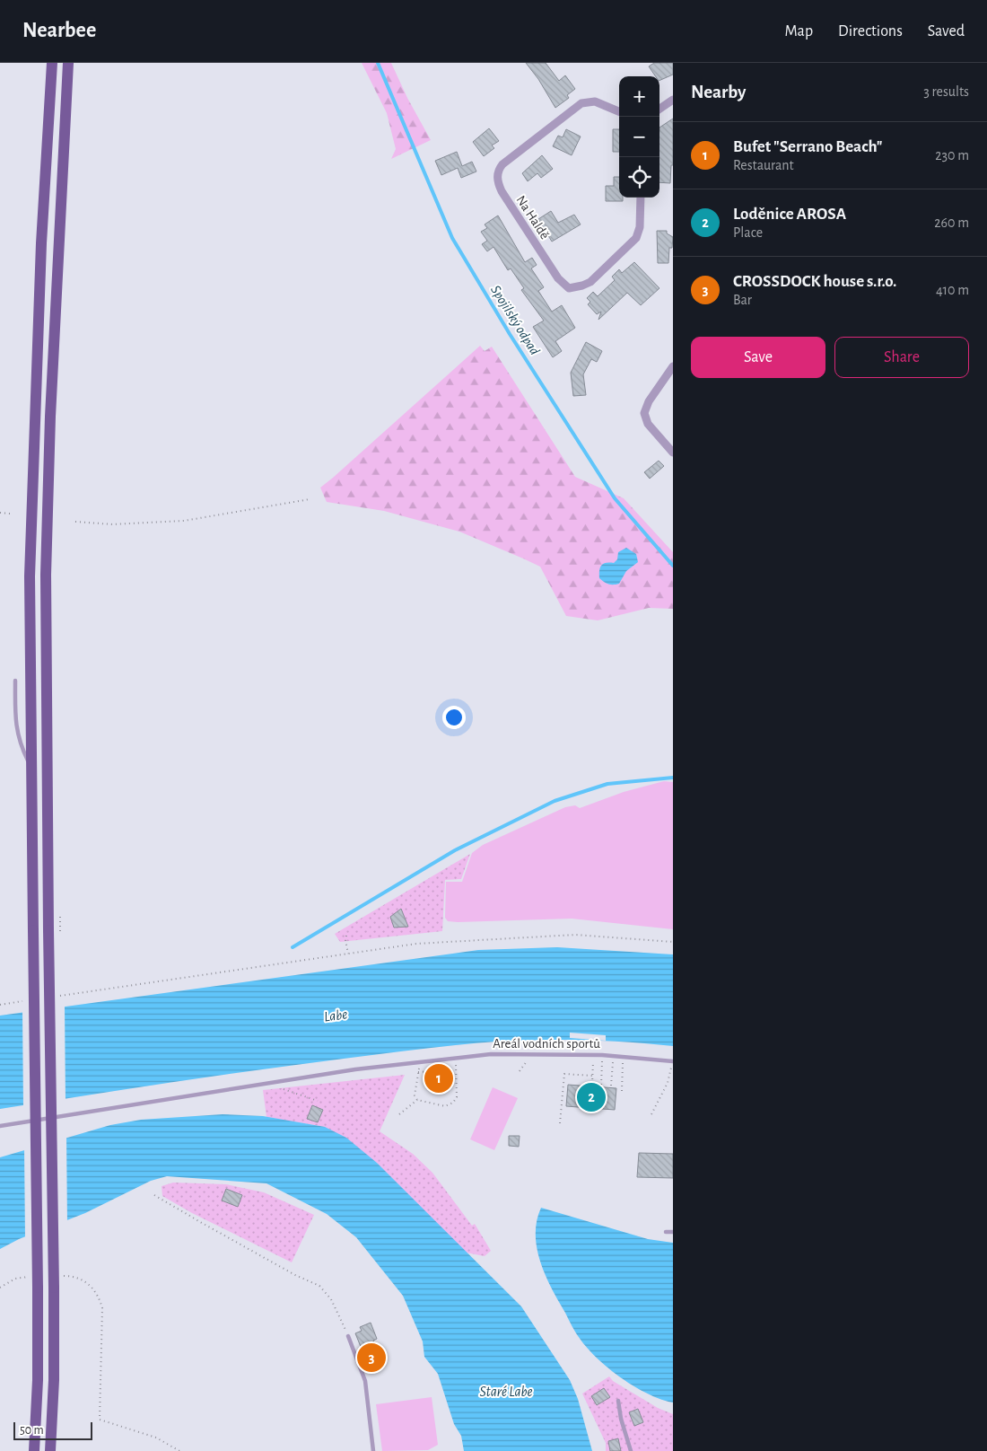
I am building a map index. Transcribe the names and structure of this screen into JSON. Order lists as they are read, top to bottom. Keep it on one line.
{"streets":{"street":["Na Haldě"],"lane":["Areál vodních sportů"]},"water":["Spojilský odpad","Labe","Staré Labe"],"scale_bar":"50 m","page":{"header":"Nearbee","nav":["Map","Directions","Saved"],"heading":["Nearby","3 results"],"map_buttons":["+","−"],"list":[{"mark":"1","name":"Bufet \"Serrano Beach\"","note":"Restaurant","value":"230 m"},{"mark":"2","name":"Loděnice AROSA","note":"Place","value":"260 m"},{"mark":"3","name":"CROSSDOCK house s.r.o.","note":"Bar","value":"410 m"}],"buttons":["Save","Share"],"pins":["1","2","3"],"scale":"50 m"}}
